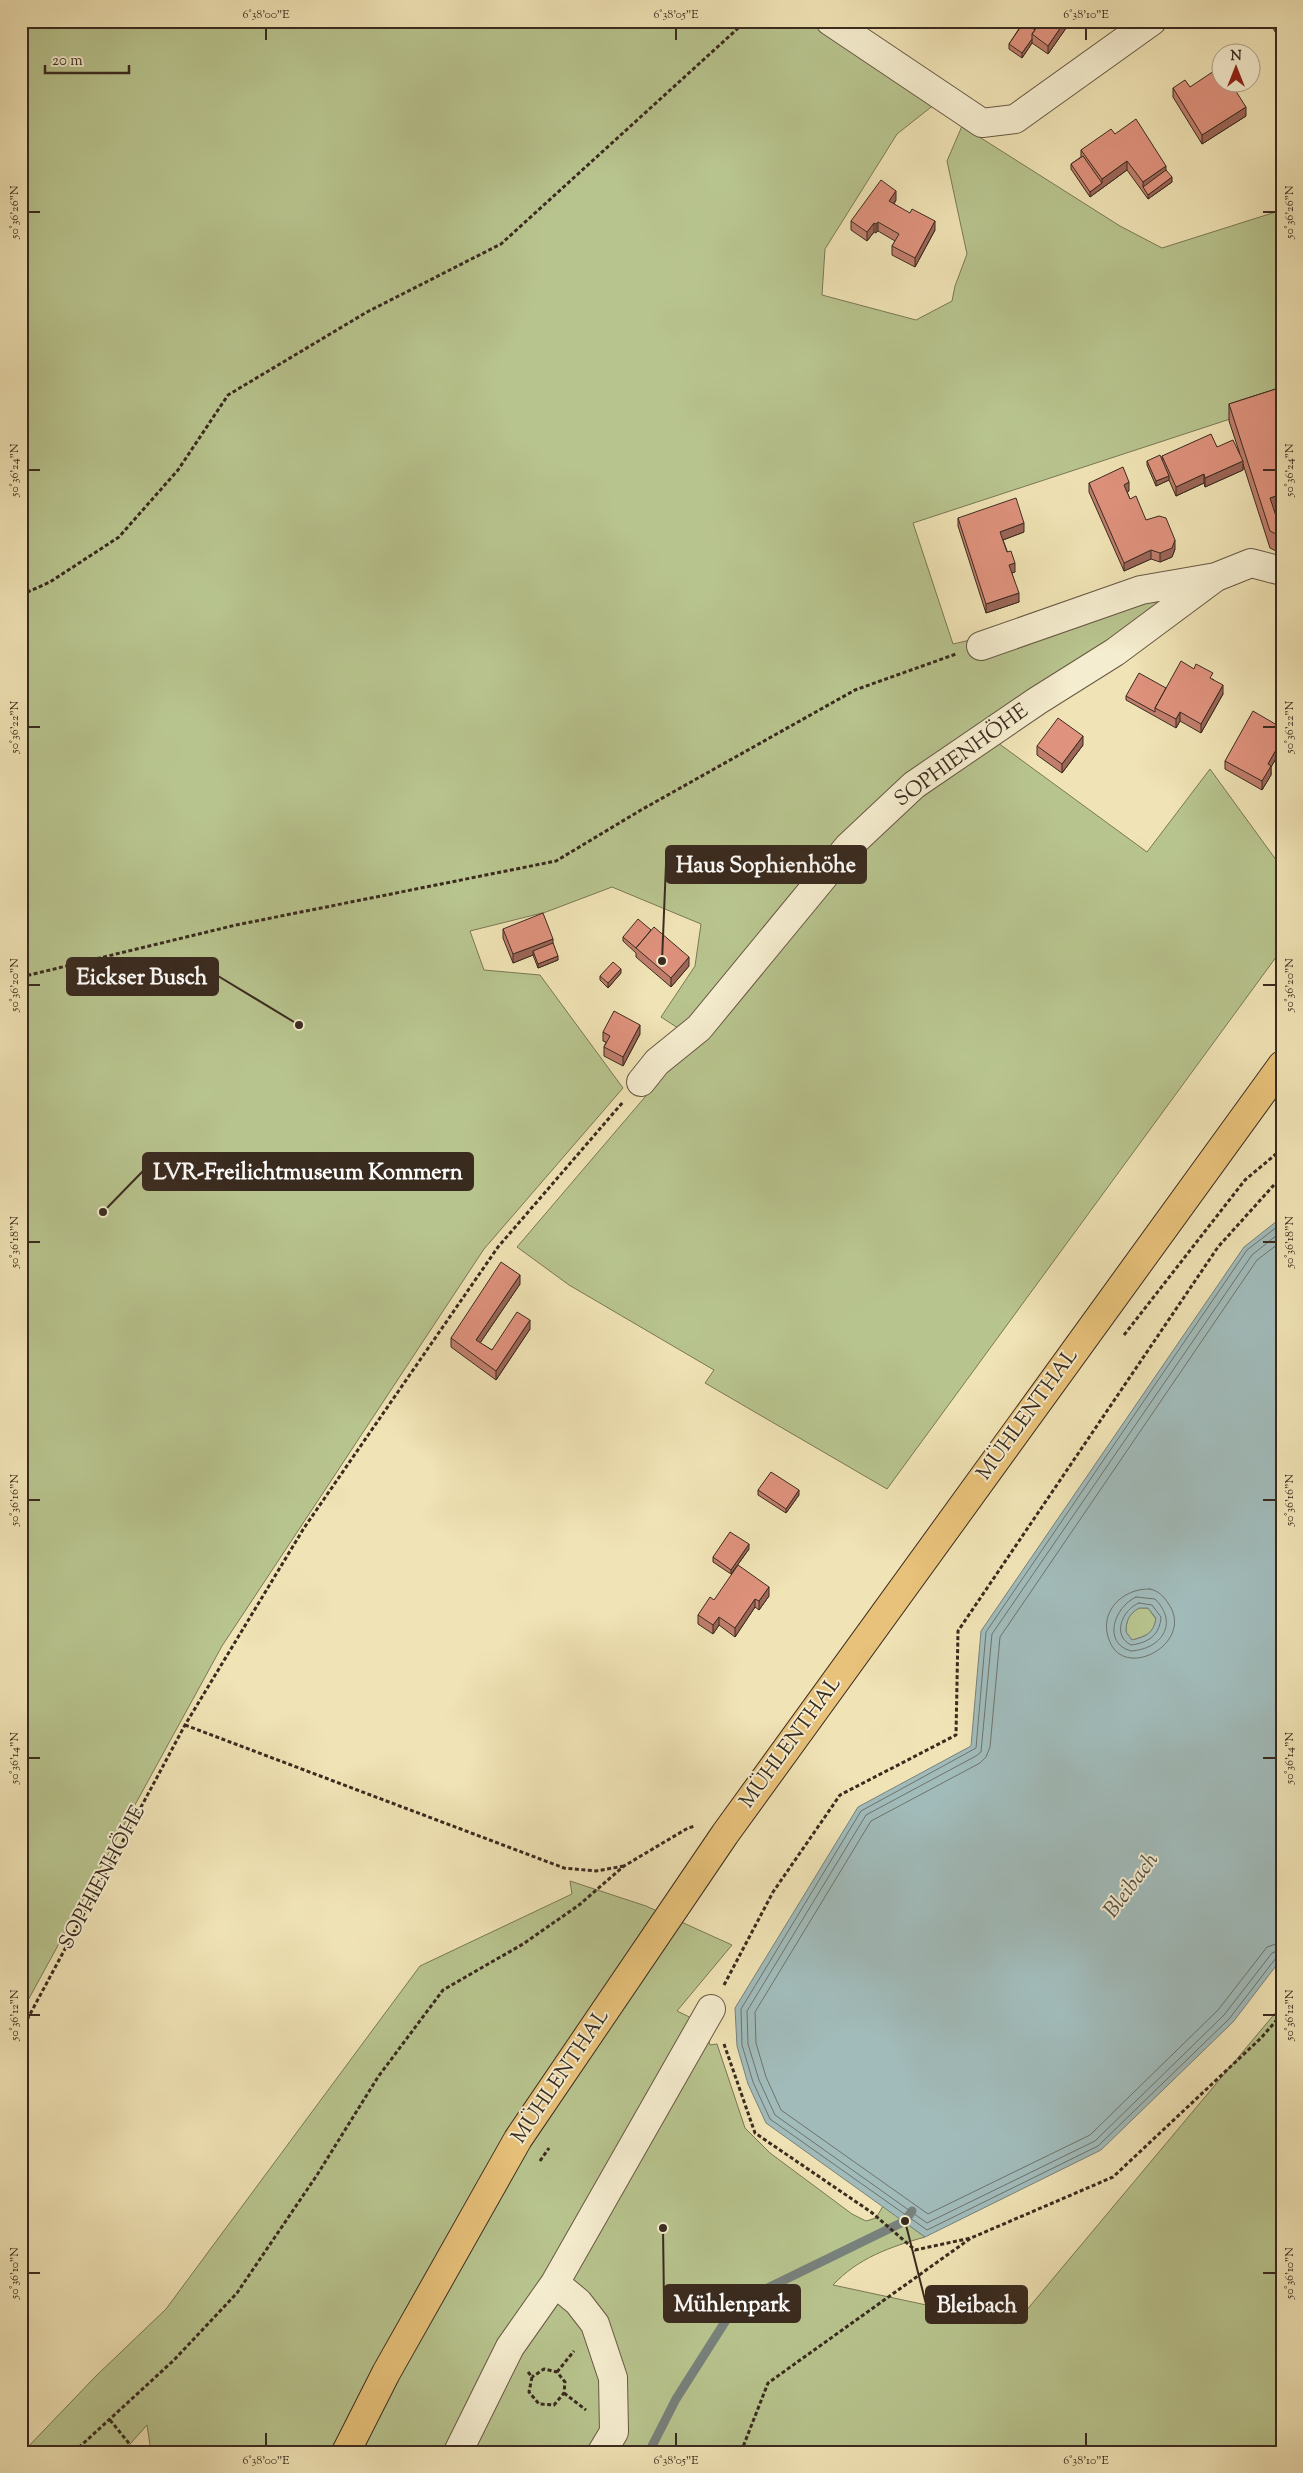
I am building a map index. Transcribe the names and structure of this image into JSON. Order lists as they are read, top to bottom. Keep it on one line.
{"streets":{"main road":["MÜHLENTHAL"],"street":["SOPHIENHÖHE"]},"water":["Bleibach"],"places":["Haus Sophienhöhe","Eickser Busch","LVR-Freilichtmuseum Kommern","Bleibach","Mühlenpark"],"scale_bar":"20 m","north":"top","coordinates":["6°38'00\"E","6°38'05\"E","6°38'10\"E","50°36'26\"N","50°36'24\"N","50°36'22\"N","50°36'20\"N","50°36'18\"N","50°36'16\"N","50°36'14\"N","50°36'12\"N","50°36'10\"N"]}
